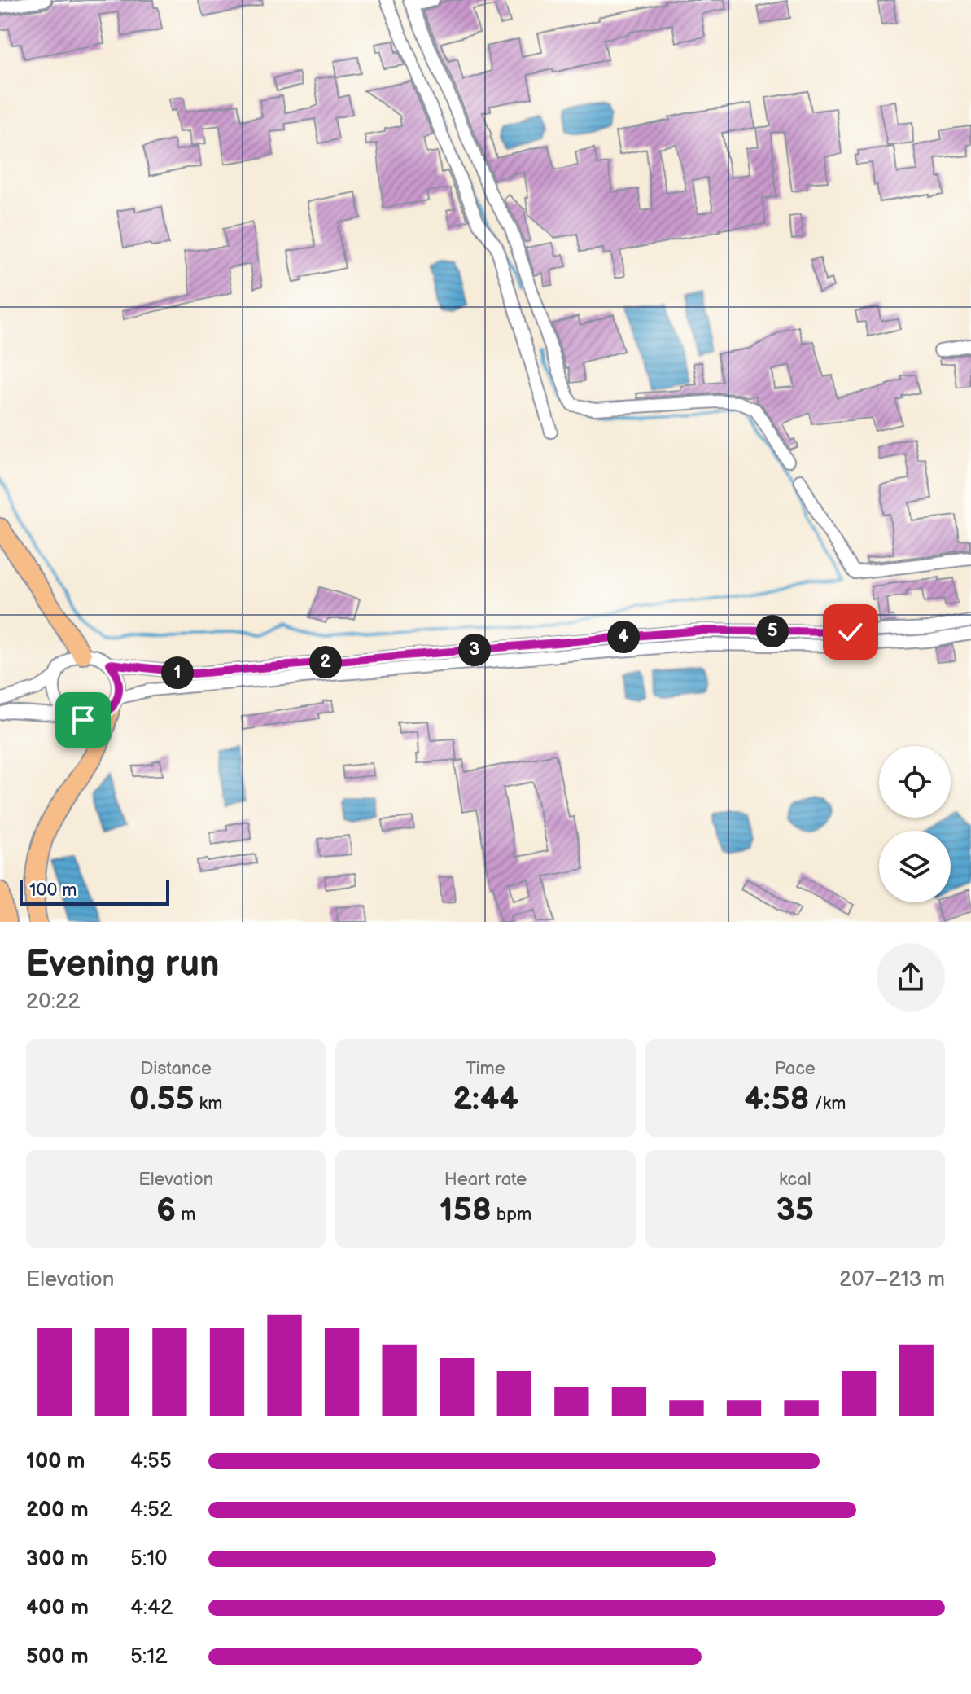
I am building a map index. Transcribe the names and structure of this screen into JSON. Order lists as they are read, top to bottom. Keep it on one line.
{"scale_bar":"100 m","page":{"pins":["5","4","3","2","1"],"scale":"100 m","heading":["Evening run","20:22"],"stats":[["Distance","0.55 km"],["Time","2:44"],["Pace","4:58 /km"],["Elevation","6 m"],["Heart rate","158 bpm"],["kcal","35"]],"chart":["Elevation","207–213 m"],"list":[{"name":"100 m","note":"4:55"},{"name":"200 m","note":"4:52"},{"name":"300 m","note":"5:10"},{"name":"400 m","note":"4:42"},{"name":"500 m","note":"5:12"}]}}
